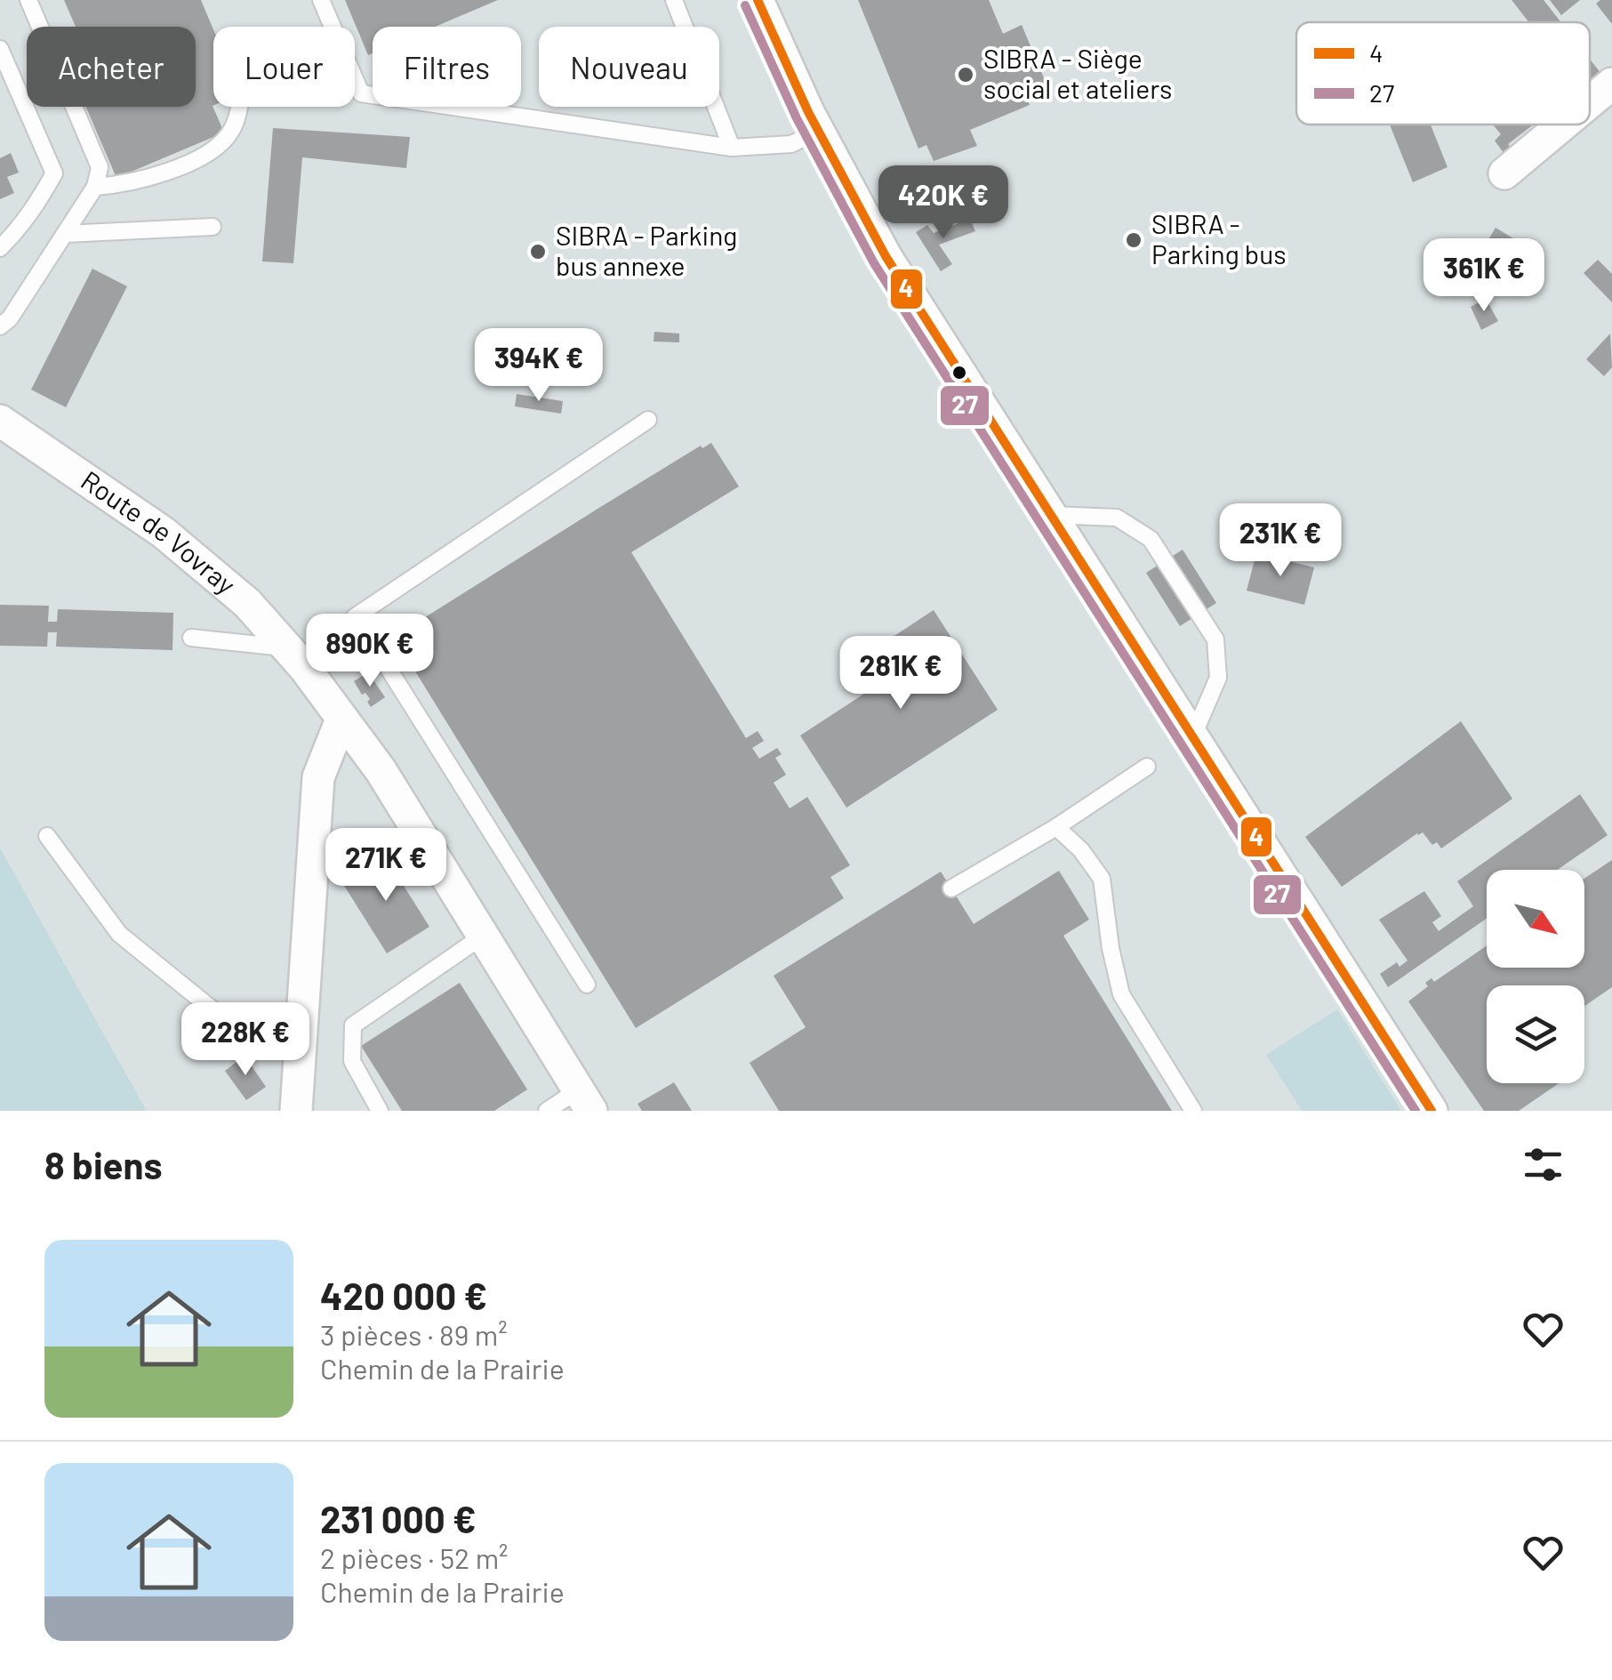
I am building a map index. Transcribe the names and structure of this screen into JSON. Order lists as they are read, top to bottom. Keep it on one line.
{"streets":{"street":["Route de Vovray"]},"places":["SIBRA - Siège social et ateliers","SIBRA - Parking bus","SIBRA - Parking bus annexe"],"lines":["transit line 4","transit line 27"],"legend":["4","27"],"north":"bottom right","page":{"chip":["Acheter","Louer","Filtres","Nouveau"],"price":["420K €","361K €","394K €","231K €","890K €","281K €","271K €","228K €"],"heading":"8 biens","list":[{"name":"420 000 €","note":"3 pièces · 89 m² · Chemin de la Prairie"},{"name":"231 000 €","note":"2 pièces · 52 m² · Chemin de la Prairie"}]}}
